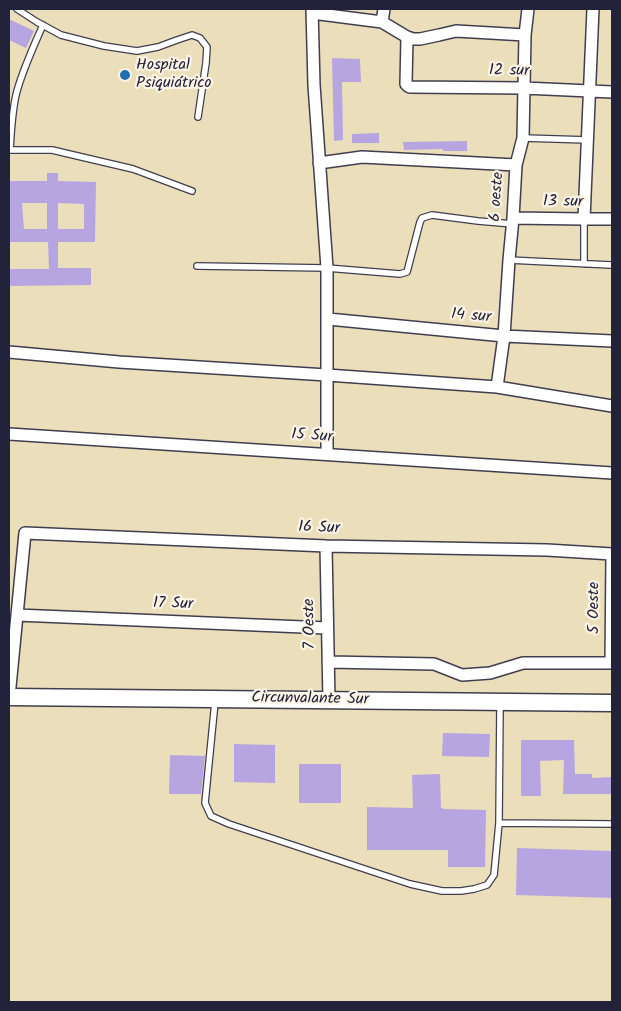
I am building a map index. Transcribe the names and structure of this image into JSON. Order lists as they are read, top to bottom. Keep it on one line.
{"streets":{"main road":["Circunvalante Sur"],"street":["12 sur","6 oeste","13 sur","14 sur","15 Sur","16 Sur","17 Sur","5 Oeste","7 Oeste"]},"crossings":[["12 sur","6 oeste"],["6 oeste","13 sur"],["6 oeste","14 sur"],["16 Sur","17 Sur"],["16 Sur","5 Oeste"],["16 Sur","7 Oeste"],["17 Sur","7 Oeste"],["7 Oeste","Circunvalante Sur"]],"places":["Hospital Psiquiátrico"]}
